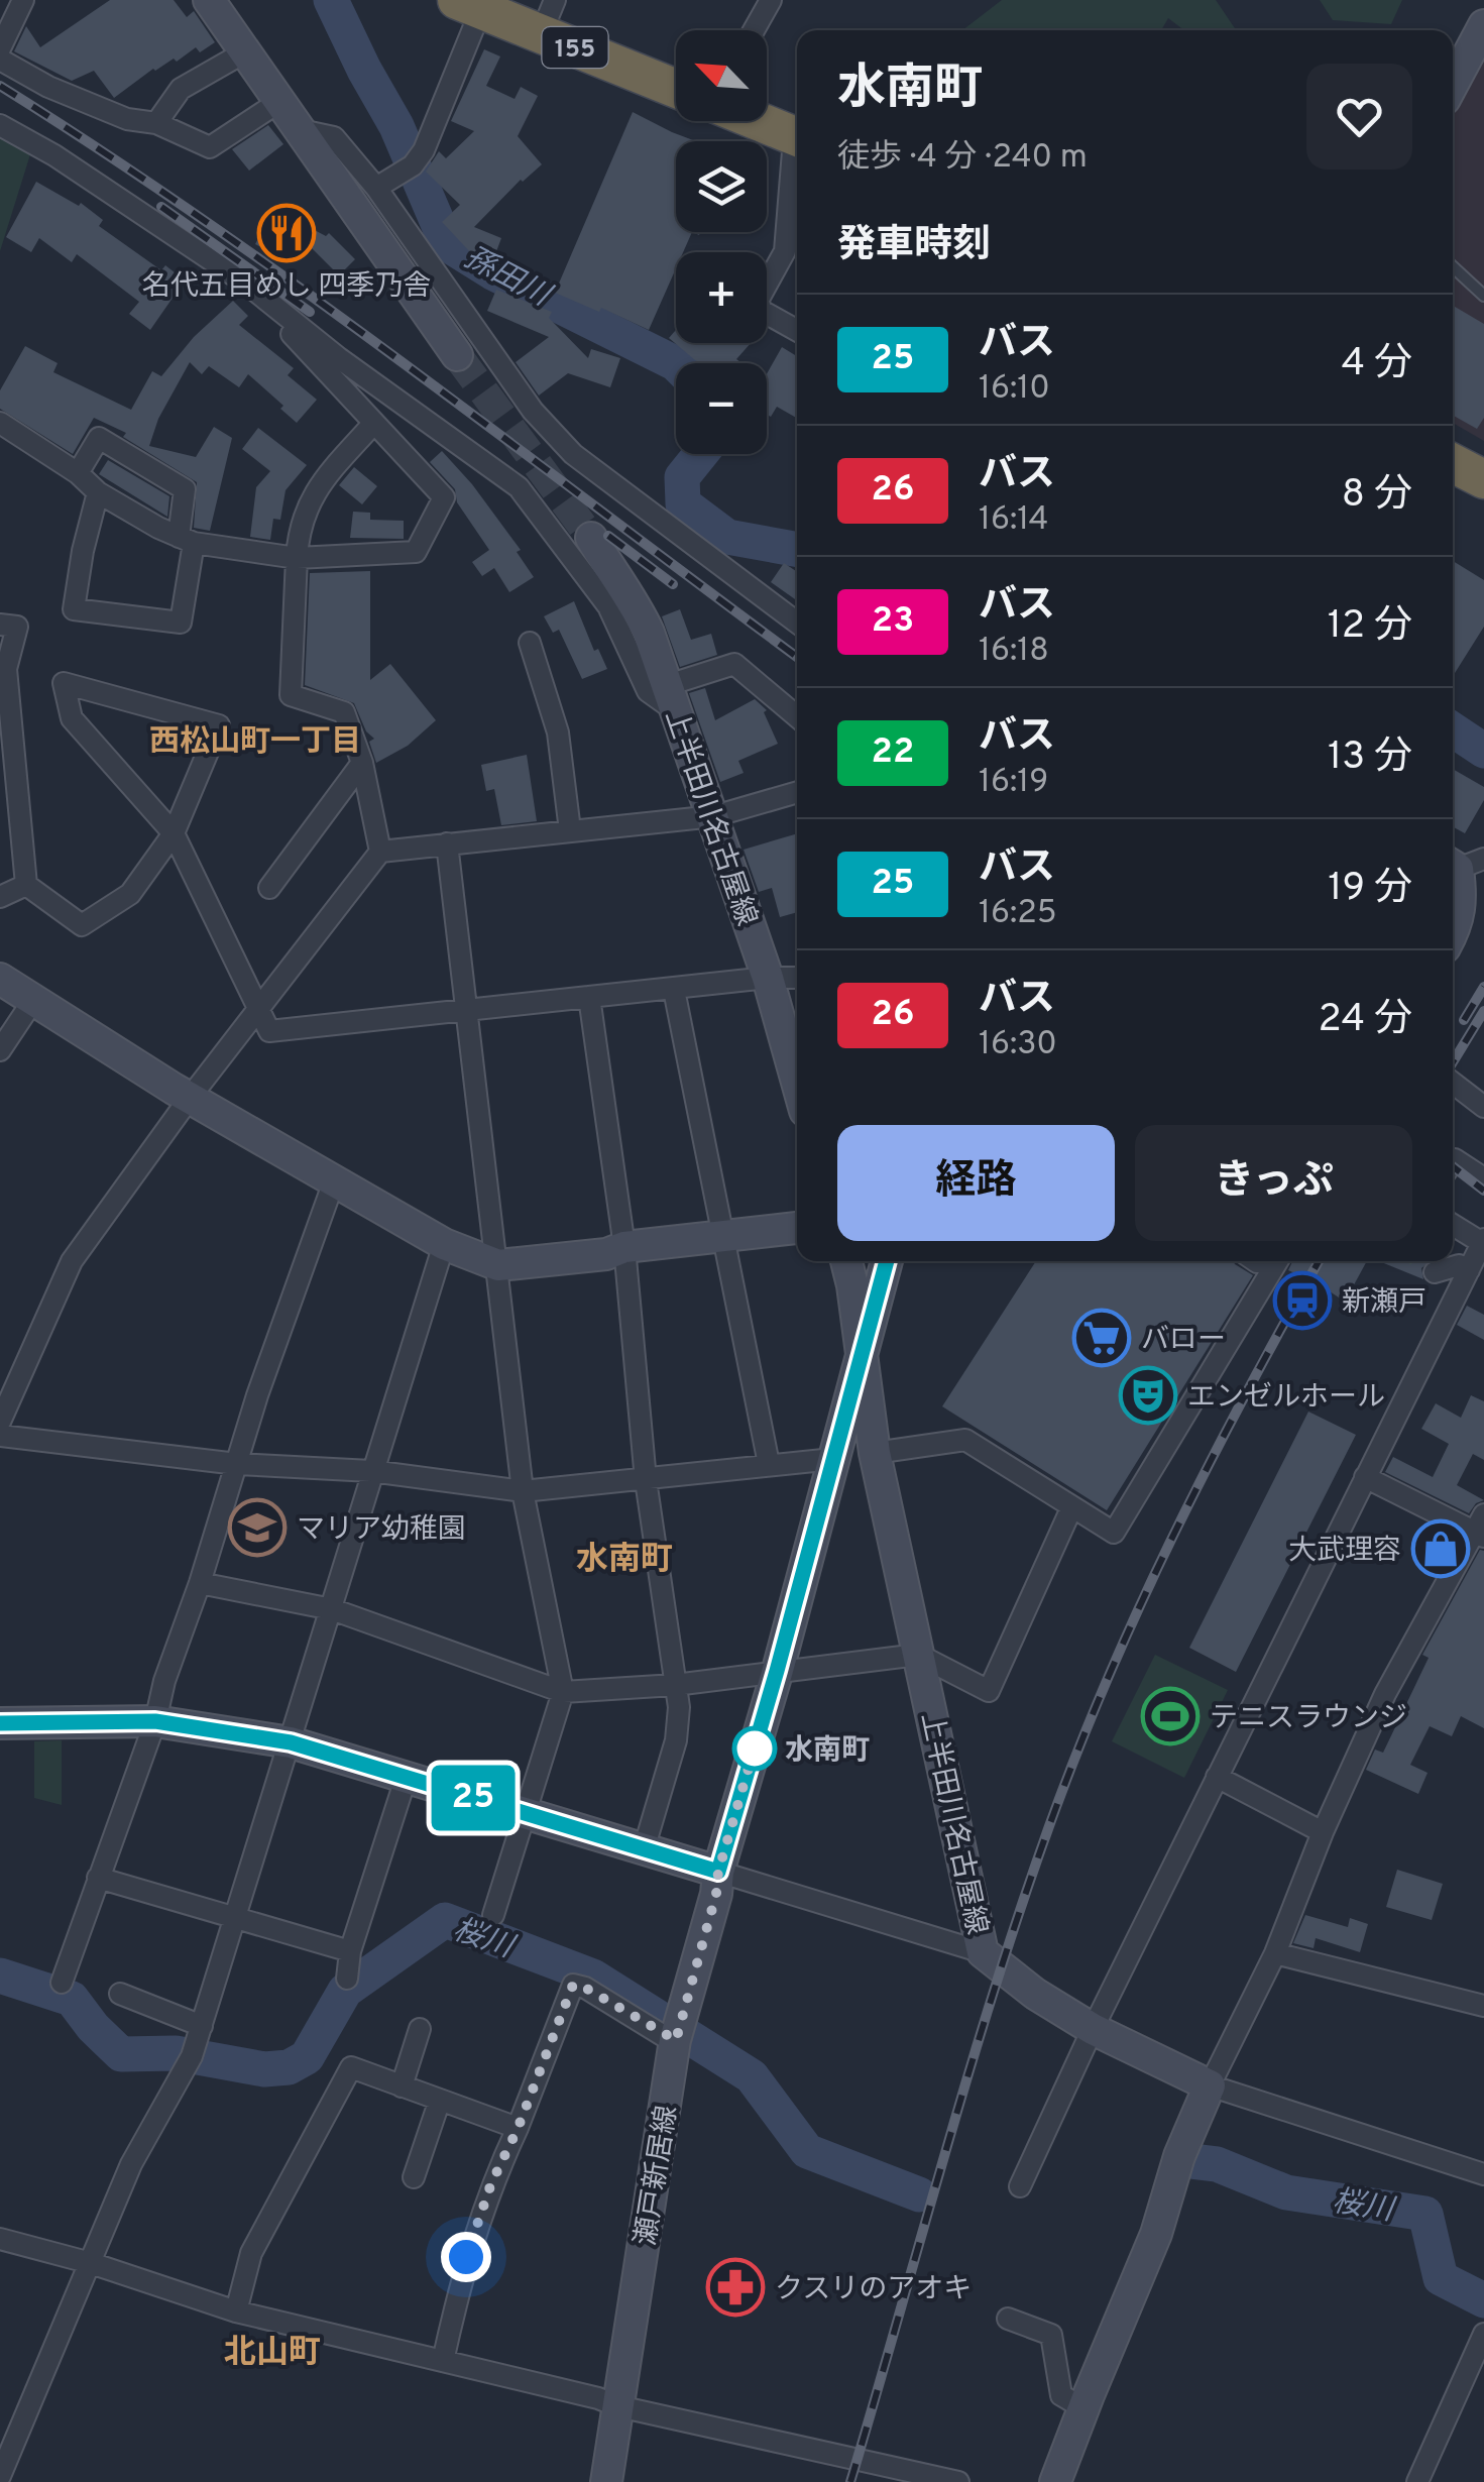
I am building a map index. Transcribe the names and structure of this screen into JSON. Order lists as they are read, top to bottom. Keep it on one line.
{"streets":{"highway":["155"],"street":["上半田川名古屋線","瀬戸新居線"]},"crossings":[["上半田川名古屋線","瀬戸新居線"]],"districts":["西松山町一丁目","水南町","北山町"],"water":["孫田川","桜川"],"places":{"restaurant":["名代五目めし 四季乃舎"],"station":["新瀬戸"],"supermarket":["バロー"],"theatre":["エンゼルホール"],"school or university":["マリア幼稚園"],"shop":["大武理容"],"sports":["テニスラウンジ"],"other":["水南町"],"pharmacy":["クスリのアオキ"]},"lines":["bus line 25"],"north":"top left","page":{"on_map":"25","map_buttons":["+","−"],"heading":[["水南町","徒歩 · 4 分 · 240 m"],"発車時刻"],"list":[{"mark":"25","name":"バス","note":"16:10","value":"4 分"},{"mark":"26","name":"バス","note":"16:14","value":"8 分"},{"mark":"23","name":"バス","note":"16:18","value":"12 分"},{"mark":"22","name":"バス","note":"16:19","value":"13 分"},{"mark":"25","name":"バス","note":"16:25","value":"19 分"},{"mark":"26","name":"バス","note":"16:30","value":"24 分"}],"buttons":["経路","きっぷ"]}}
